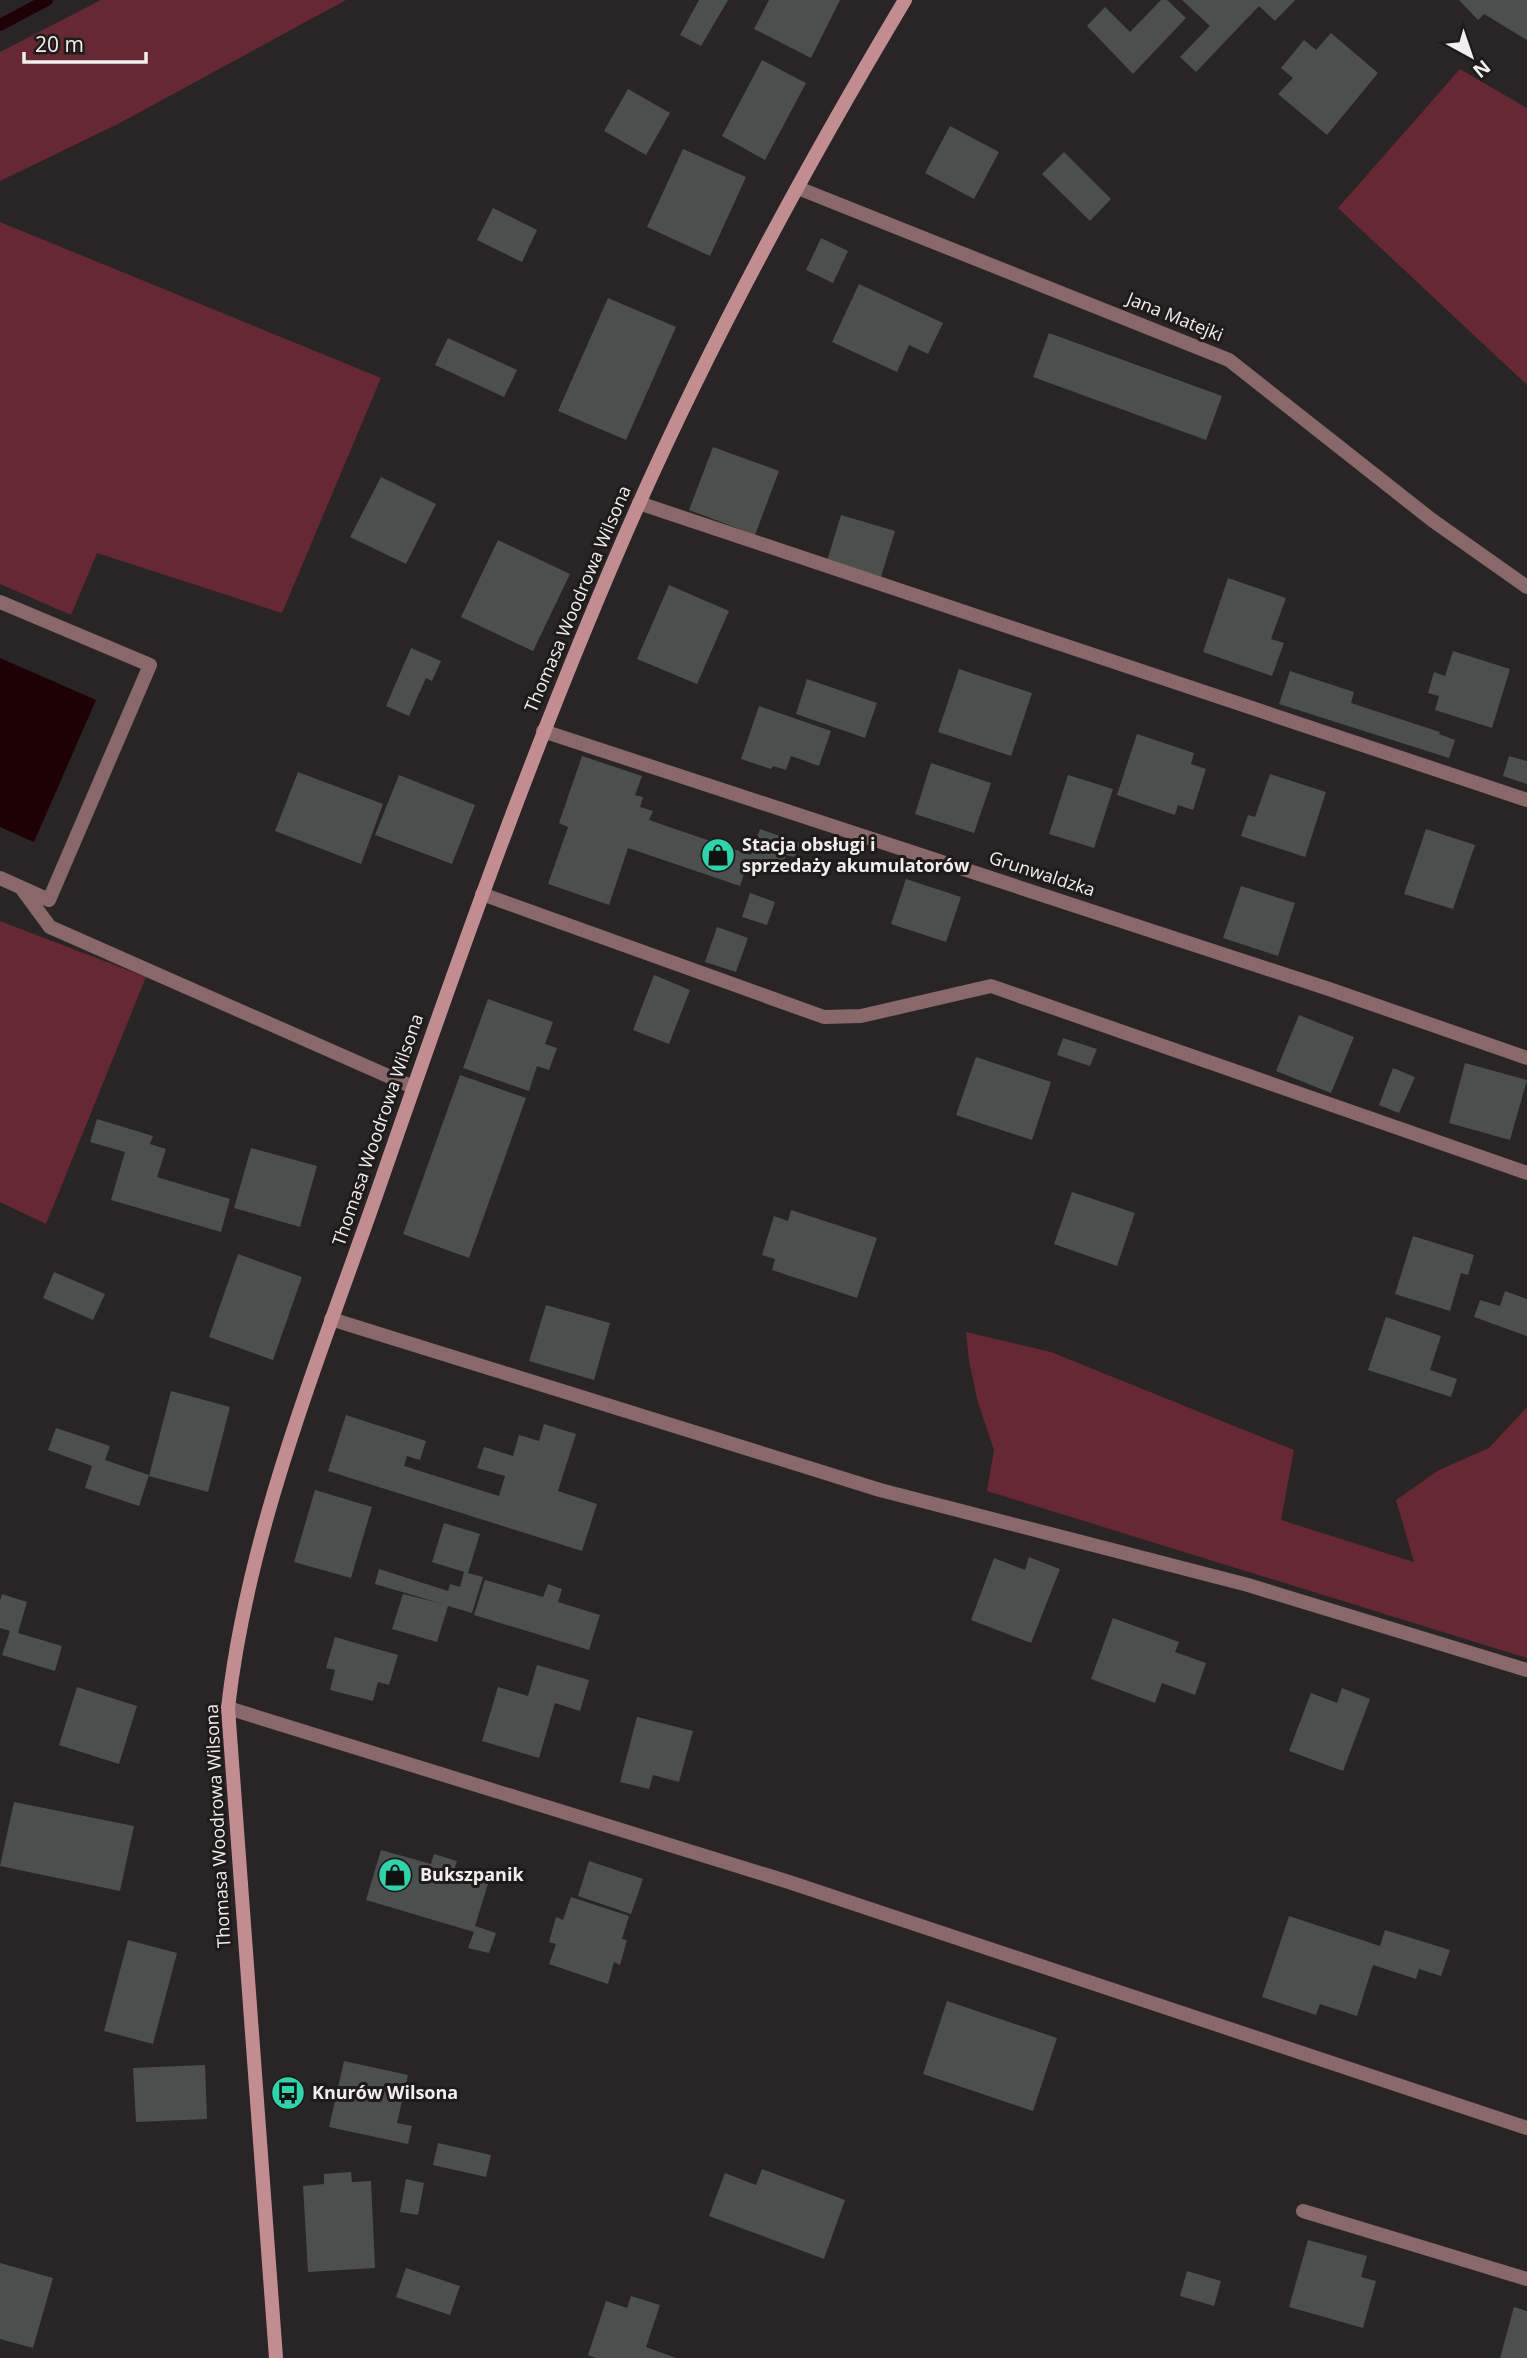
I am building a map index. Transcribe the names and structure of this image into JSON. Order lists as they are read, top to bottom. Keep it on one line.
{"streets":{"street":["Jana Matejki","Thomasa Woodrowa Wilsona","Grunwaldzka"]},"crossings":[["Jana Matejki","Thomasa Woodrowa Wilsona"],["Thomasa Woodrowa Wilsona","Grunwaldzka"]],"places":{"shop":["Stacja obsługi i sprzedaży akumulatorów","Bukszpanik"],"bus stop":["Knurów Wilsona"]},"scale_bar":"20 m","north":"bottom right"}
